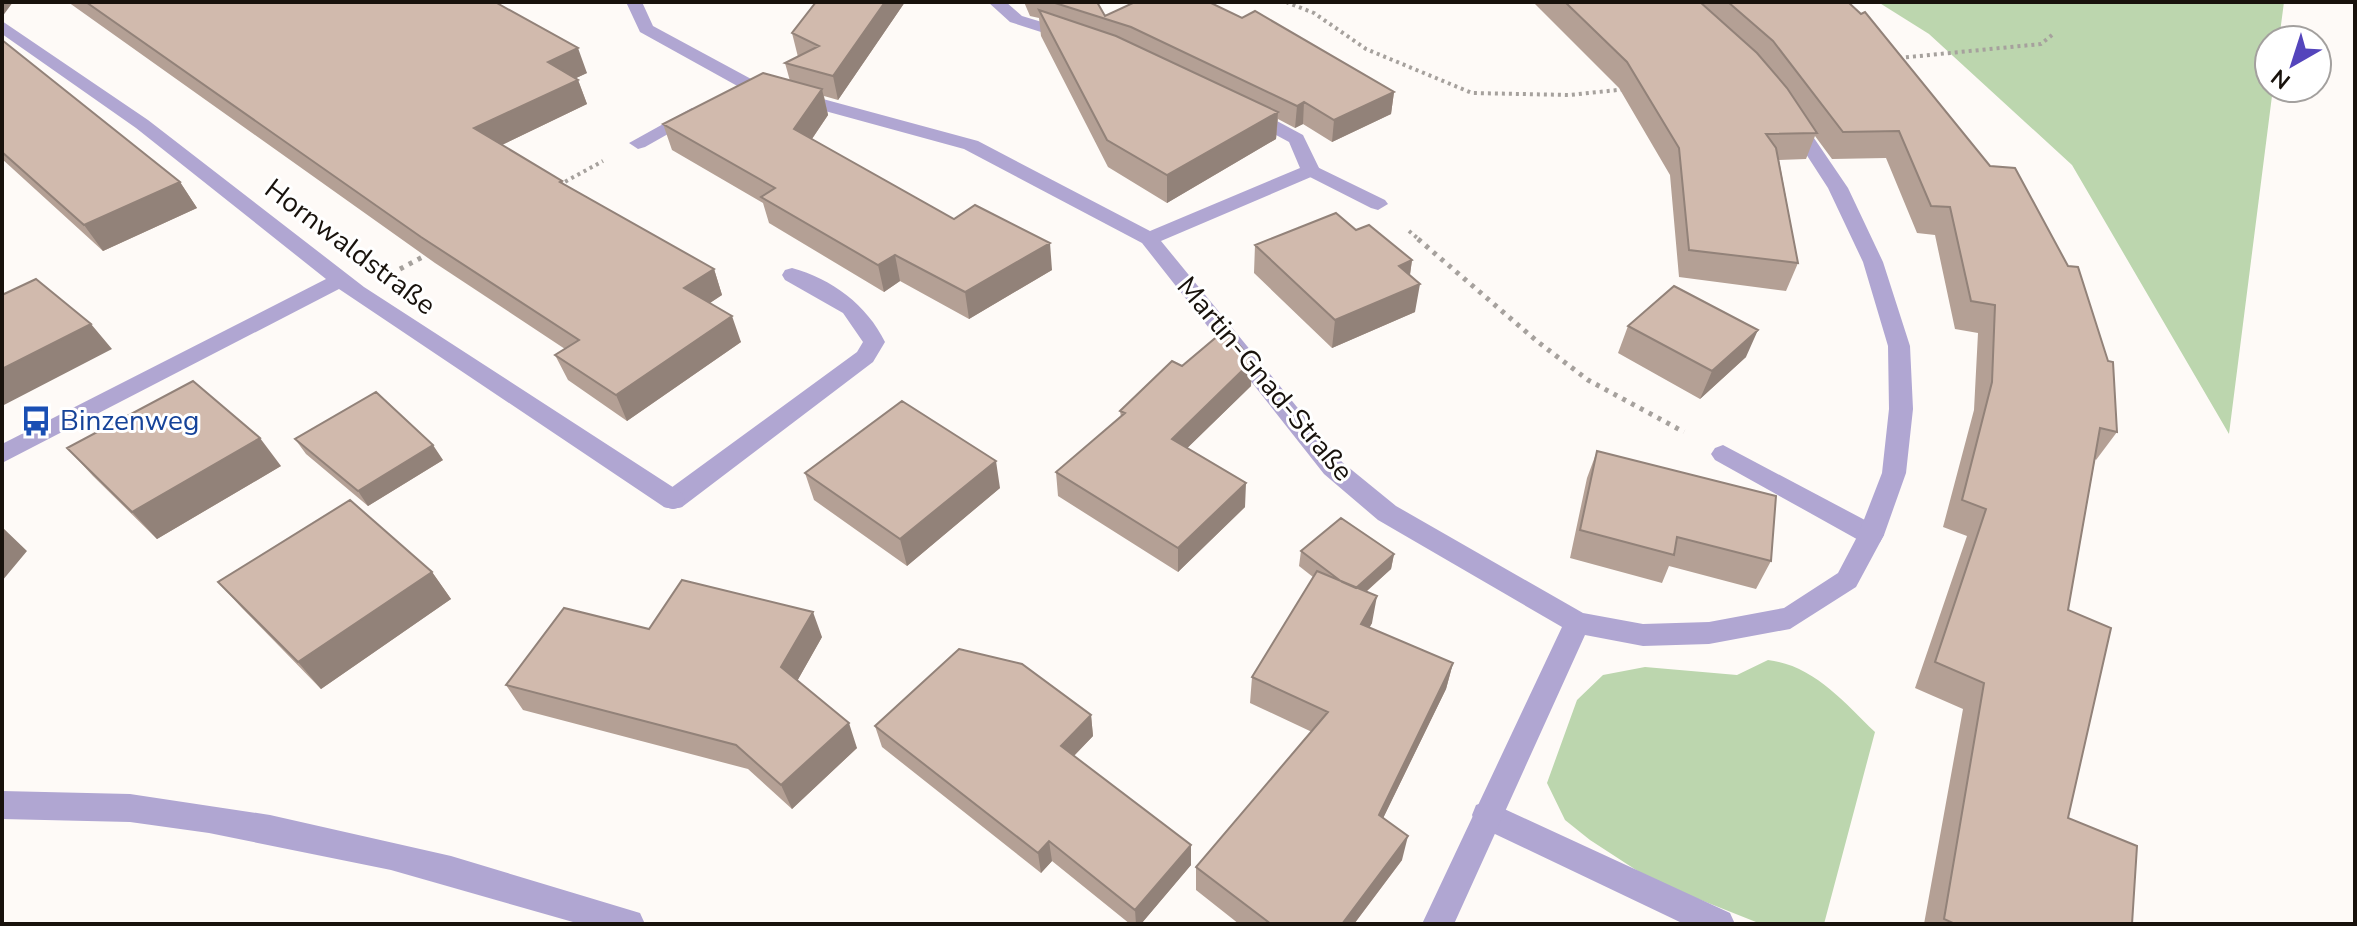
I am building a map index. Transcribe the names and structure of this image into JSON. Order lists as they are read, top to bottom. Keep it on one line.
{"streets":{"street":["Hornwaldstraße","Martin-Gnad-Straße"]},"places":{"bus stop":["Binzenweg"]},"north":"bottom left"}
